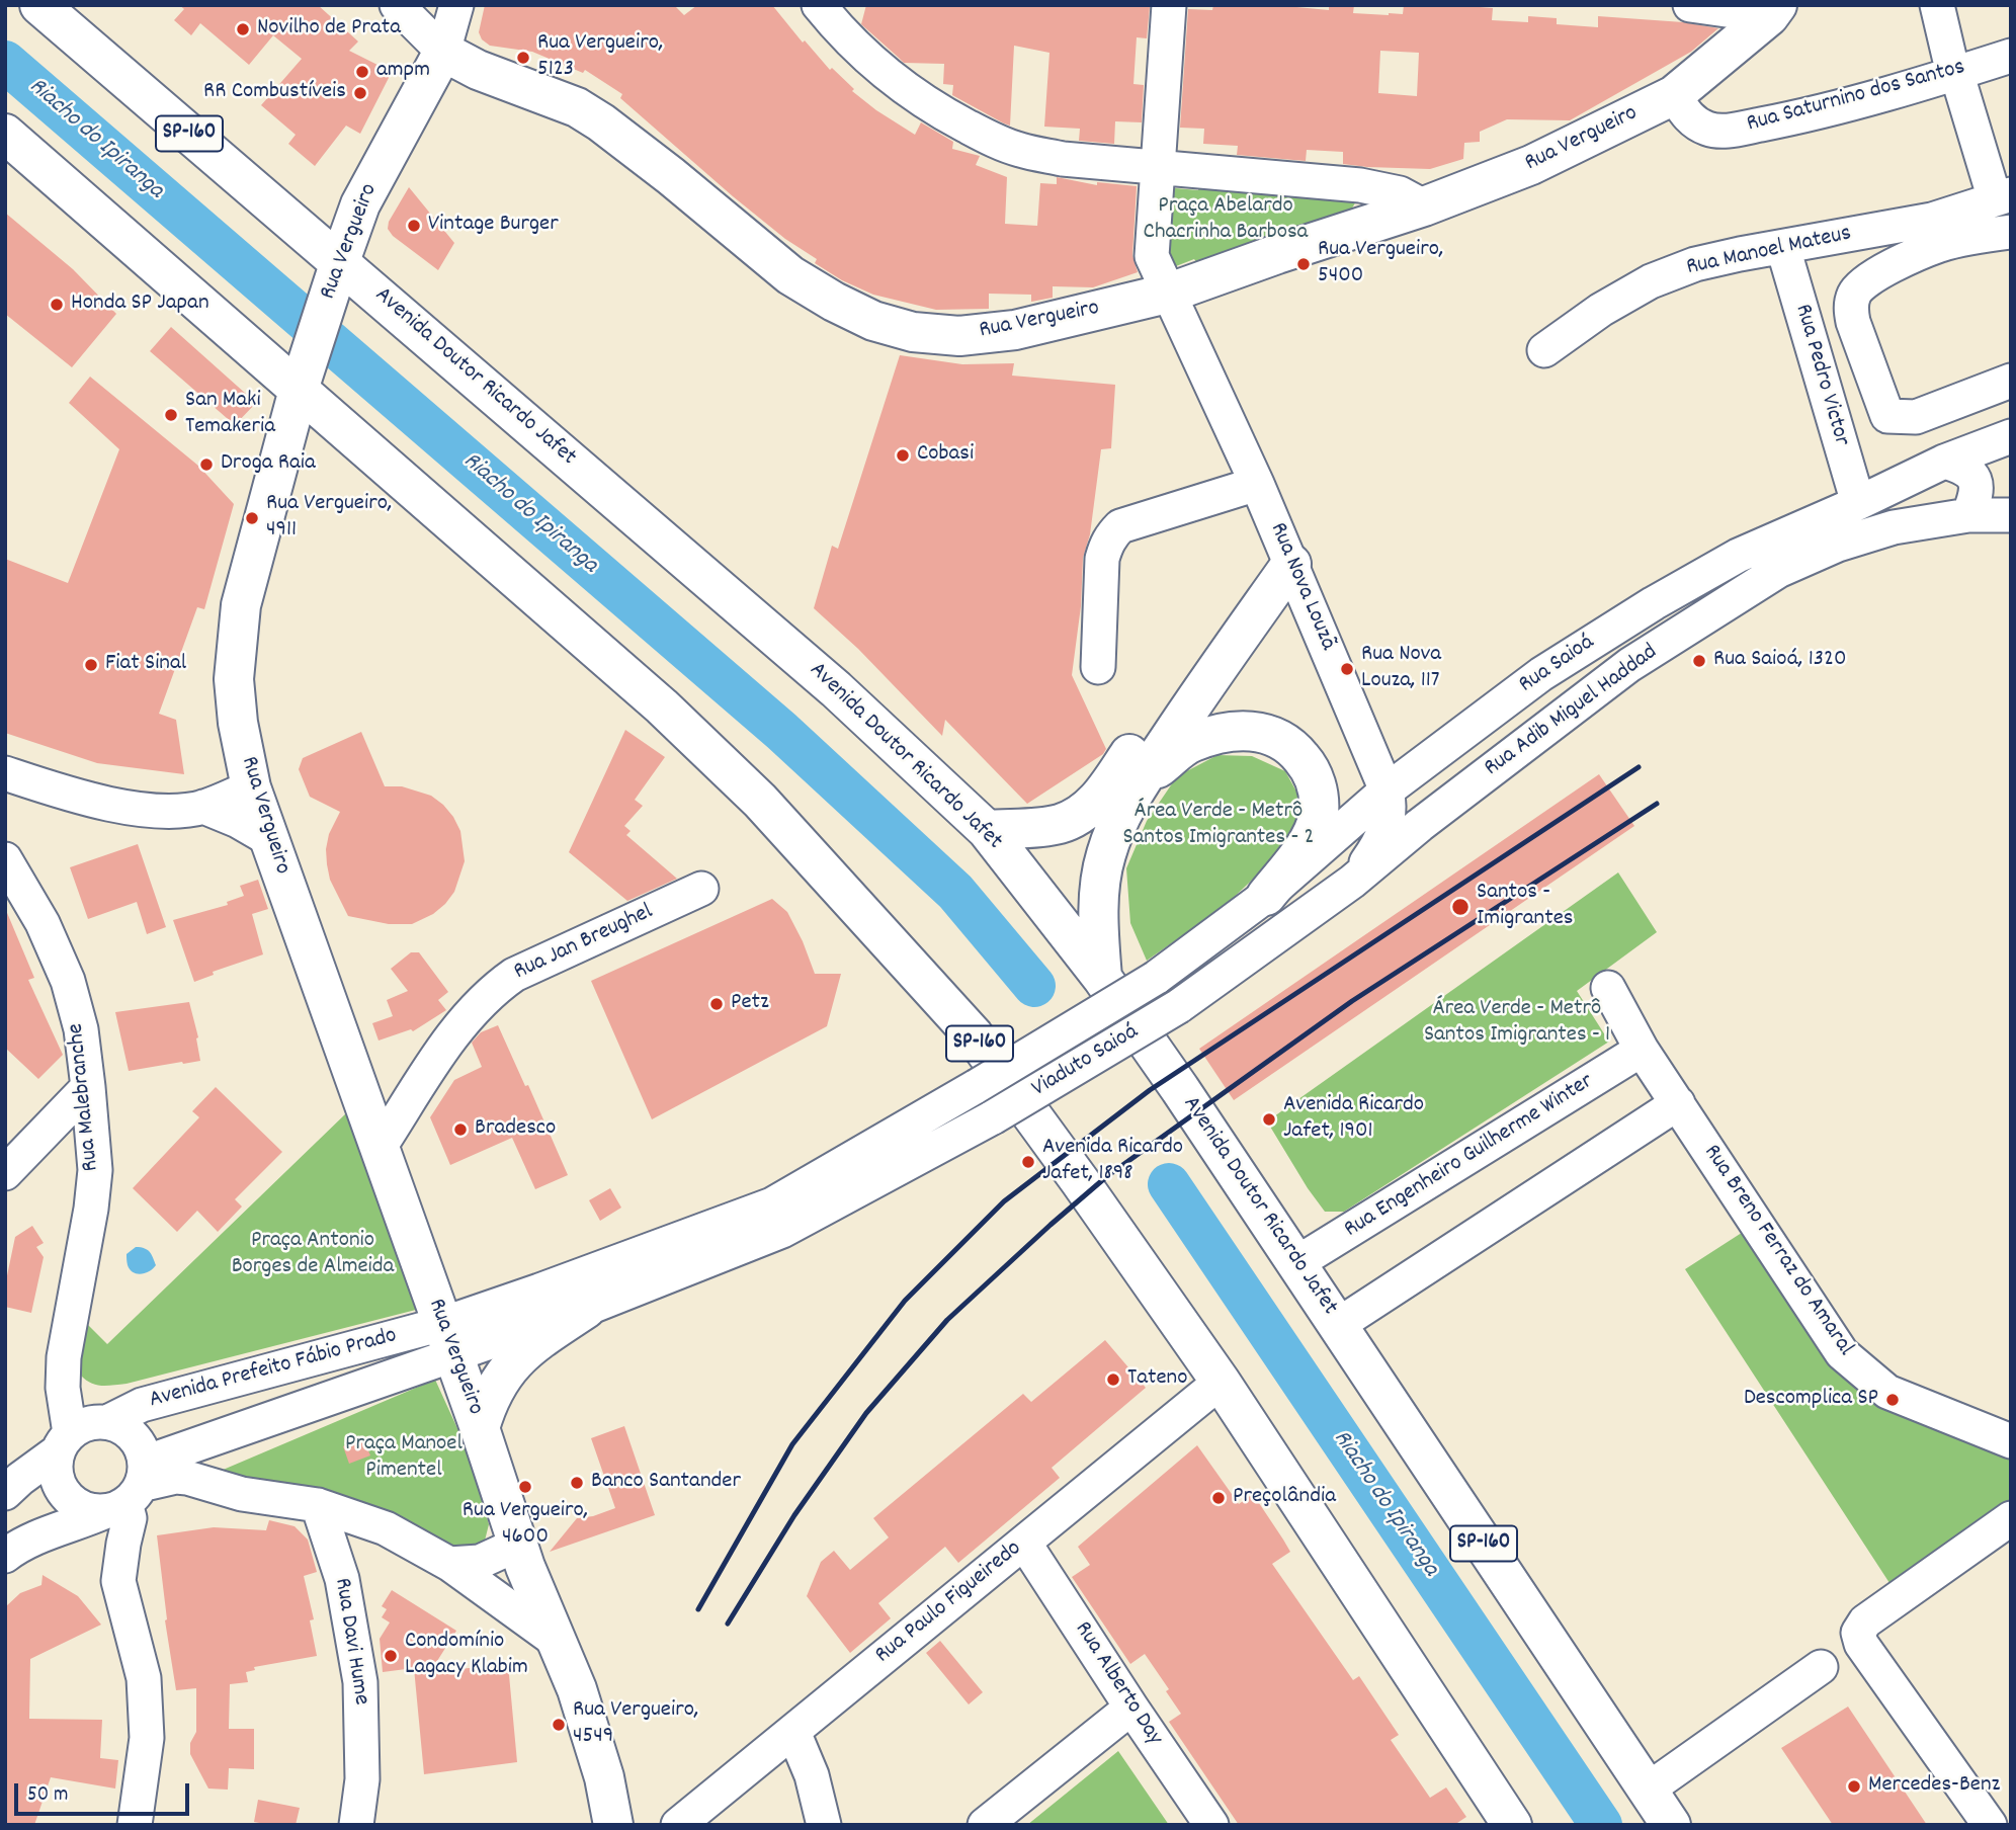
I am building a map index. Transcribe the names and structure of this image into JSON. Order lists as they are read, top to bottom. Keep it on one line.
{"streets":{"main road":["SP-160","Rua Vergueiro","Avenida Doutor Ricardo Jafet"],"street":["Rua Saturnino dos Santos","Rua Manoel Mateus","Rua Pedro Victor","Rua Nova Louzã","Rua Saioá","Rua Adib Miguel Haddad","Rua Jan Breughel","Viaduto Saioá","Rua Malebranche","Rua Engenheiro Guilherme Winter","Rua Breno Ferraz do Amaral","Avenida Prefeito Fábio Prado","Rua Paulo Figueiredo","Rua Davi Hume","Rua Alberto Day"]},"crossings":[["Rua Saturnino dos Santos","Rua Vergueiro"],["SP-160","Rua Vergueiro"],["SP-160","Rua Paulo Figueiredo"],["Rua Vergueiro","Avenida Doutor Ricardo Jafet"],["Rua Vergueiro","Rua Nova Louzã"],["Rua Vergueiro","Rua Jan Breughel"],["Rua Vergueiro","Viaduto Saioá"],["Rua Vergueiro","Avenida Prefeito Fábio Prado"],["Rua Manoel Mateus","Rua Pedro Victor"],["Rua Pedro Victor","Rua Saioá"],["Avenida Doutor Ricardo Jafet","Rua Engenheiro Guilherme Winter"],["Rua Nova Louzã","Rua Saioá"],["Rua Nova Louzã","Rua Adib Miguel Haddad"],["Rua Saioá","Viaduto Saioá"],["Rua Adib Miguel Haddad","Viaduto Saioá"],["Viaduto Saioá","Avenida Prefeito Fábio Prado"],["Rua Malebranche","Avenida Prefeito Fábio Prado"],["Rua Engenheiro Guilherme Winter","Rua Breno Ferraz do Amaral"],["Rua Paulo Figueiredo","Rua Alberto Day"]],"water":["Riacho do Ipiranga"],"parks":["Praça Abelardo Chacrinha Barbosa","Área Verde - Metrô Santos Imigrantes - 2","Área Verde - Metrô Santos Imigrantes - 1","Praça Antonio Borges de Almeida","Praça Manoel Pimentel"],"places":["Novilho de Prata","Rua Vergueiro, 5123","ampm","RR Combustíveis","Vintage Burger","Rua Vergueiro, 5400","Honda SP Japan","San Maki Temakeria","Cobasi","Droga Raia","Rua Vergueiro, 4911","Rua Saioá, 1320","Fiat Sinal","Rua Nova Louza, 117","Santos - Imigrantes","Petz","Avenida Ricardo Jafet, 1901","Bradesco","Avenida Ricardo Jafet, 1898","Tateno","Descomplica SP","Banco Santander","Rua Vergueiro, 4600","Preçolândia","Condomínio Lagacy Klabim","Rua Vergueiro, 4549","Mercedes-Benz"],"scale_bar":"50 m"}
